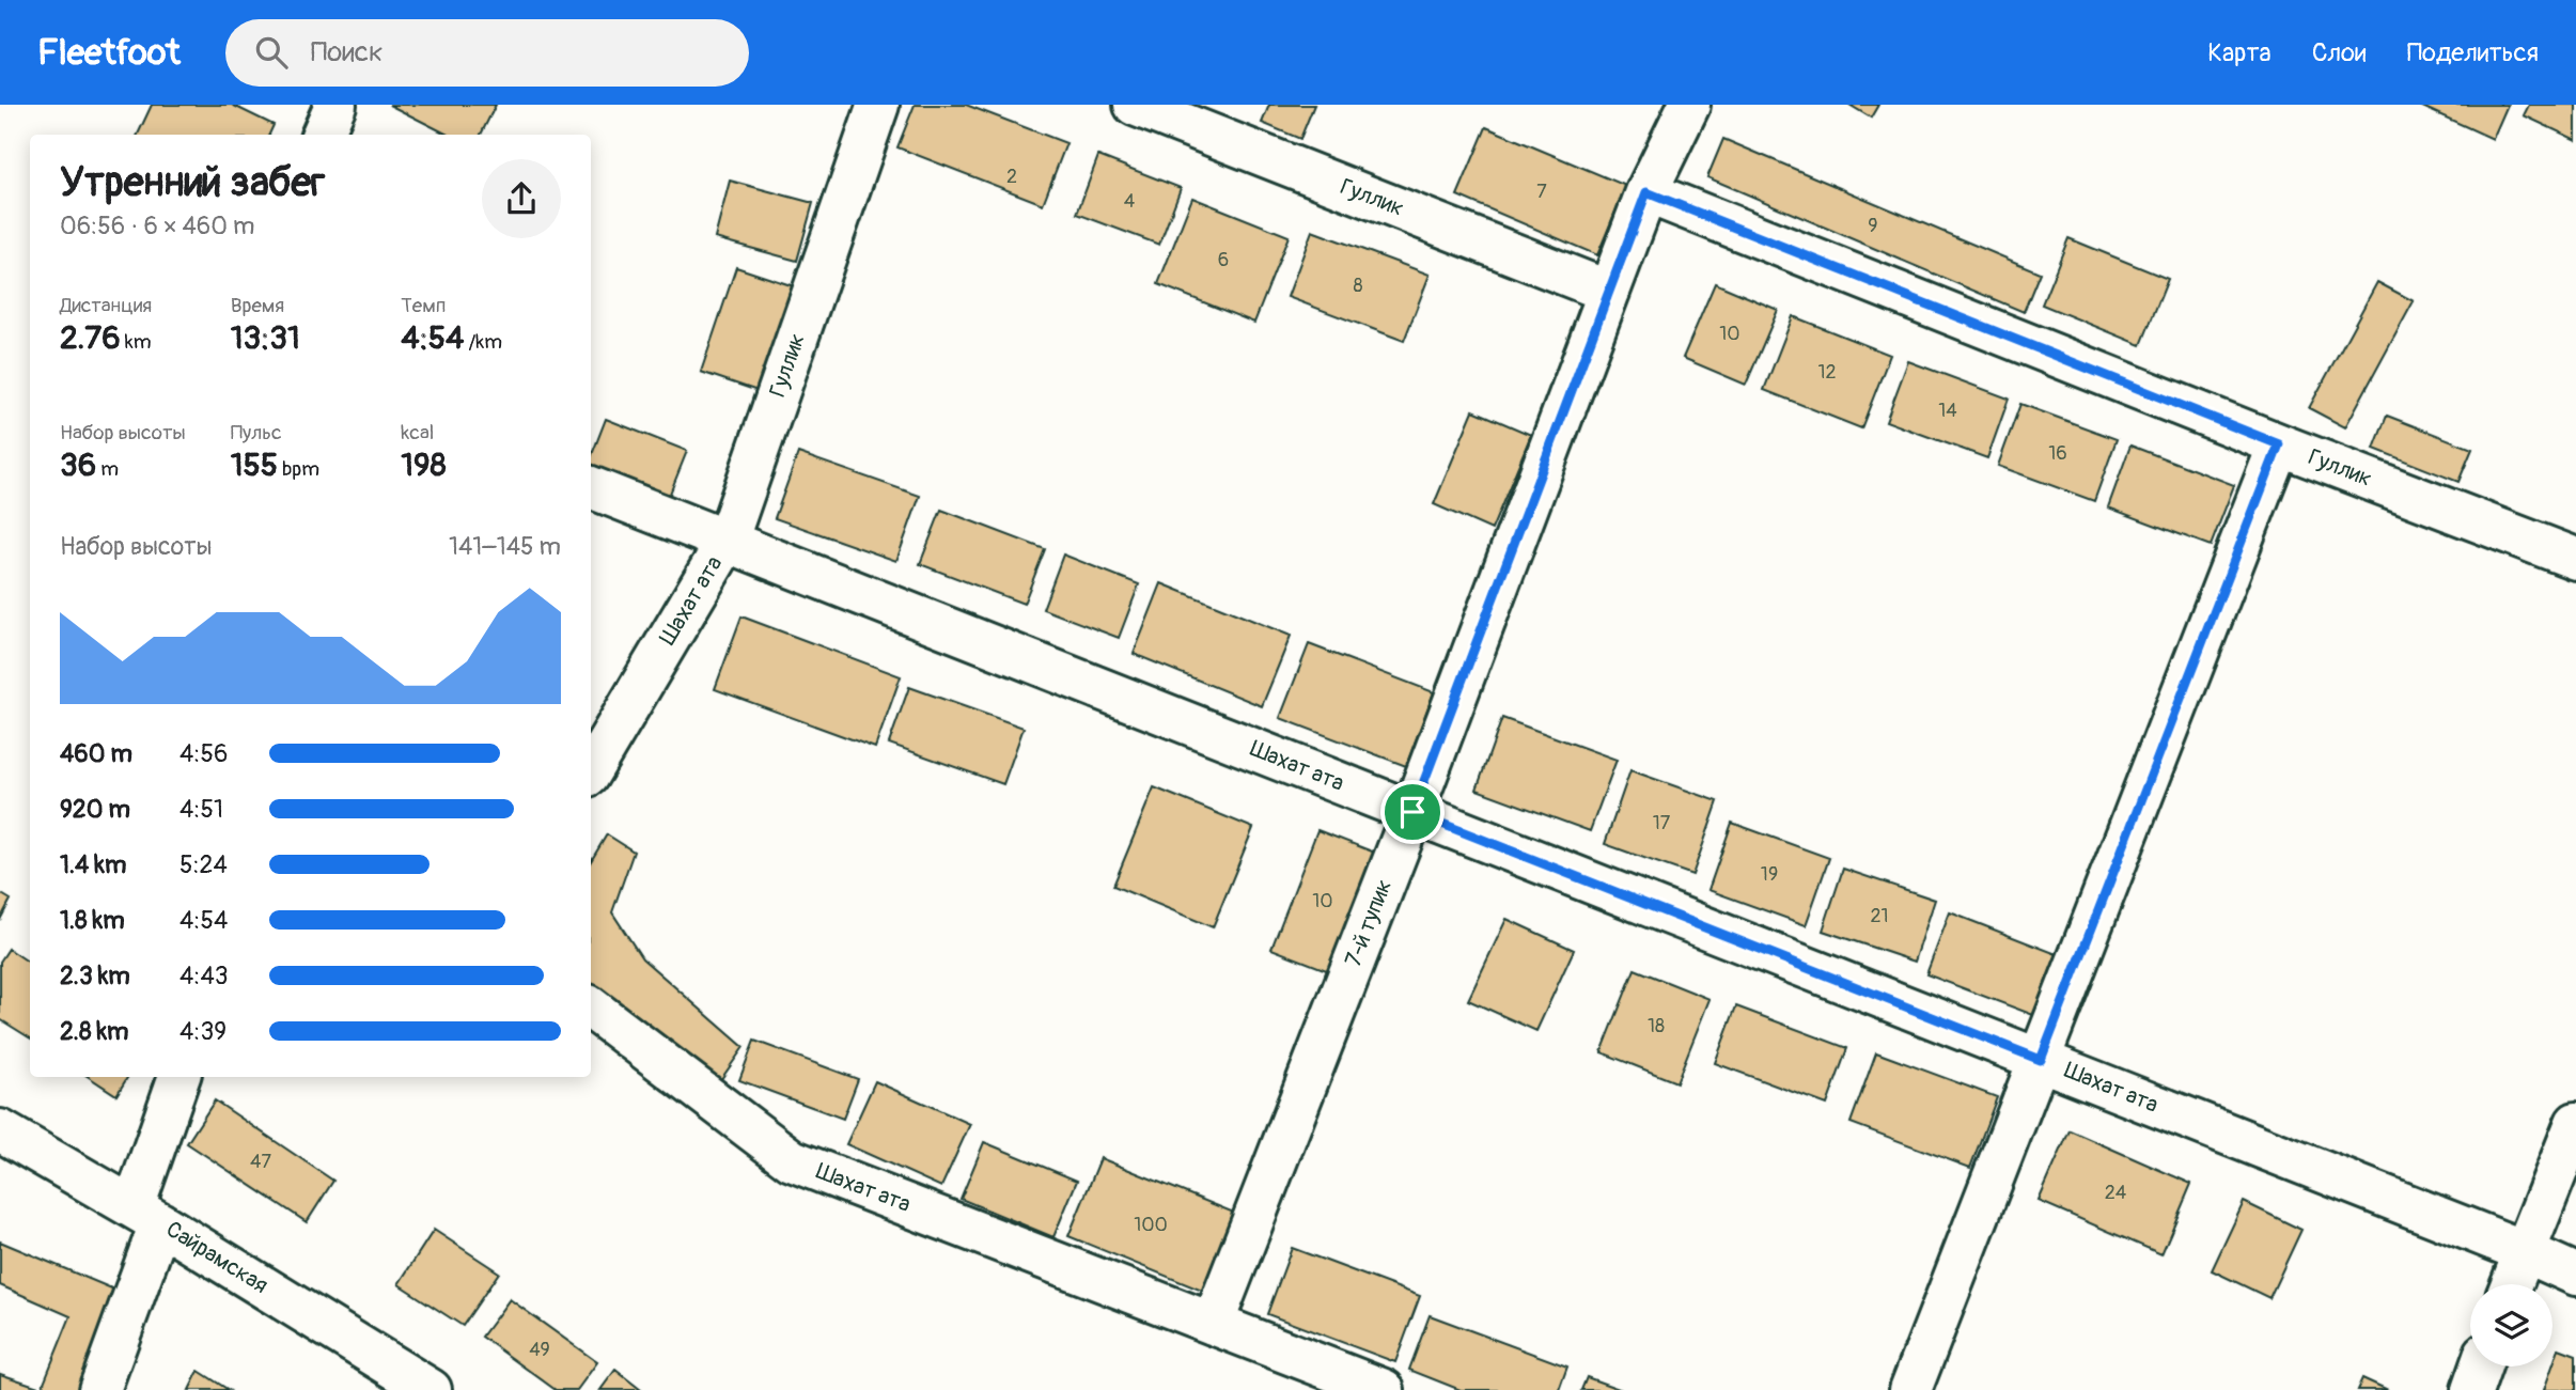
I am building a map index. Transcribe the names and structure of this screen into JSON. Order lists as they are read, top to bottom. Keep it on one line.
{"streets":{"street":["Гуллик","Шахат ата","7-й тупик","Сайрамская"]},"crossings":[["Гуллик","Шахат ата"],["Гуллик","7-й тупик"],["Шахат ата","7-й тупик"]],"house_numbers":["2","7","4","9","6","8","10","12","14","16","17","19","10","21","18","47","24","100","49"],"page":{"header":"Fleetfoot","search":"Поиск","nav":["Карта","Слои","Поделиться"],"heading":["Утренний забег","06:56 · 6 × 460 m"],"stats":[["Дистанция","2.76 km"],["Время","13:31"],["Темп","4:54 /km"],["Набор высоты","36 m"],["Пульс","155 bpm"],["kcal","198"]],"chart":["Набор высоты","141–145 m"],"list":[{"name":"460 m","note":"4:56"},{"name":"920 m","note":"4:51"},{"name":"1.4 km","note":"5:24"},{"name":"1.8 km","note":"4:54"},{"name":"2.3 km","note":"4:43"},{"name":"2.8 km","note":"4:39"}]}}
